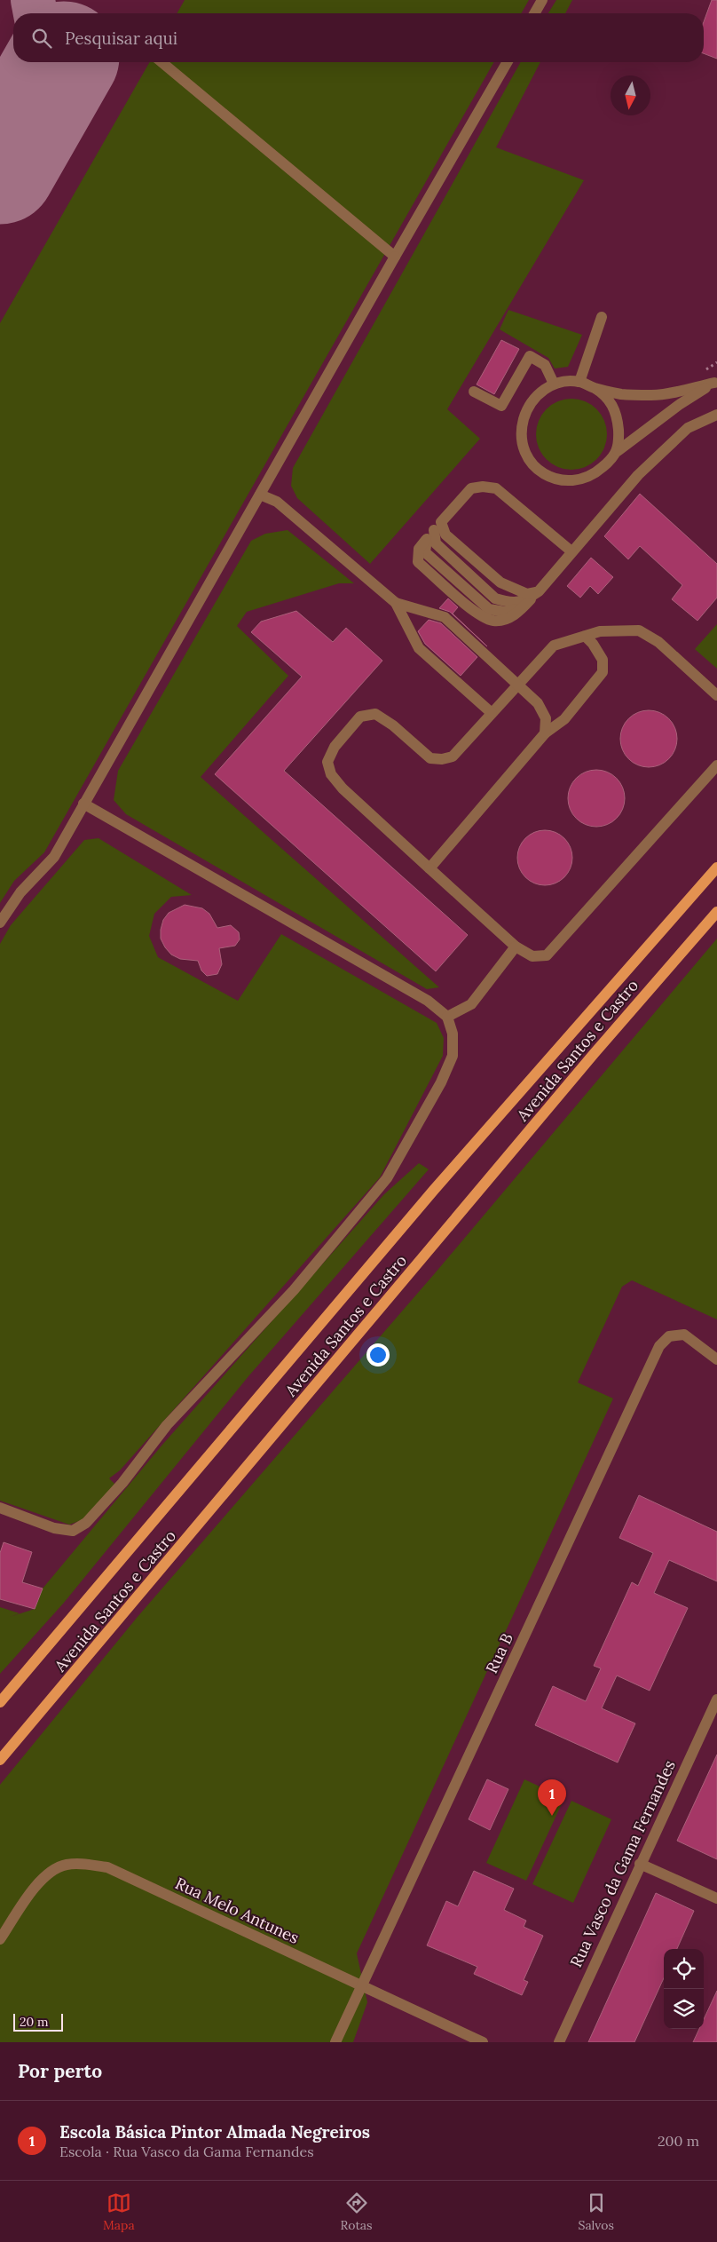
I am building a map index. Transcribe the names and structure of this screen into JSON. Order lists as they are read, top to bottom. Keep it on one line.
{"streets":{"main road":["Avenida Santos e Castro"],"street":["Rua B","Rua Vasco da Gama Fernandes","Rua Melo Antunes"]},"crossings":[["Rua B","Rua Melo Antunes"]],"scale_bar":"20 m","north":"bottom","page":{"search":"Pesquisar aqui","pins":"1","scale":"20 m","heading":"Por perto","list":[{"mark":"1","name":"Escola Básica Pintor Almada Negreiros","note":"Escola · Rua Vasco da Gama Fernandes","value":"200 m"}],"nav":["Mapa","Rotas","Salvos"]}}
